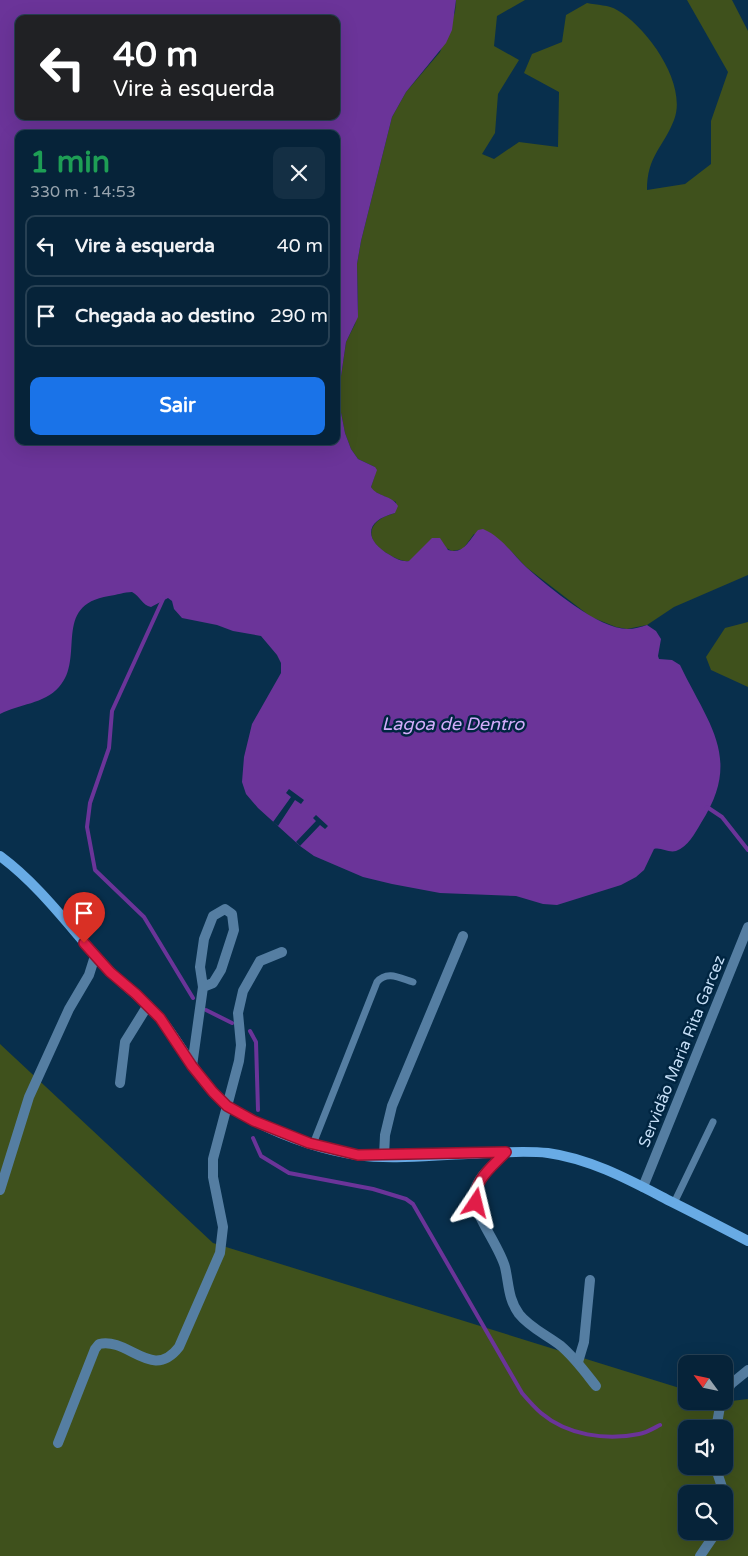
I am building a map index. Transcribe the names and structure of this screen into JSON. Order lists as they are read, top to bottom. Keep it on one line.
{"streets":{"street":["Servidão Maria Rita Garcez"]},"water":["Lagoa de Dentro"],"north":"top left","page":{"turn":["40 m","Vire à esquerda"],"heading":["1 min","330 m · 14:53"],"list":[{"name":"Vire à esquerda","value":"40 m"},{"name":"Chegada ao destino","value":"290 m"}],"buttons":"Sair"}}
